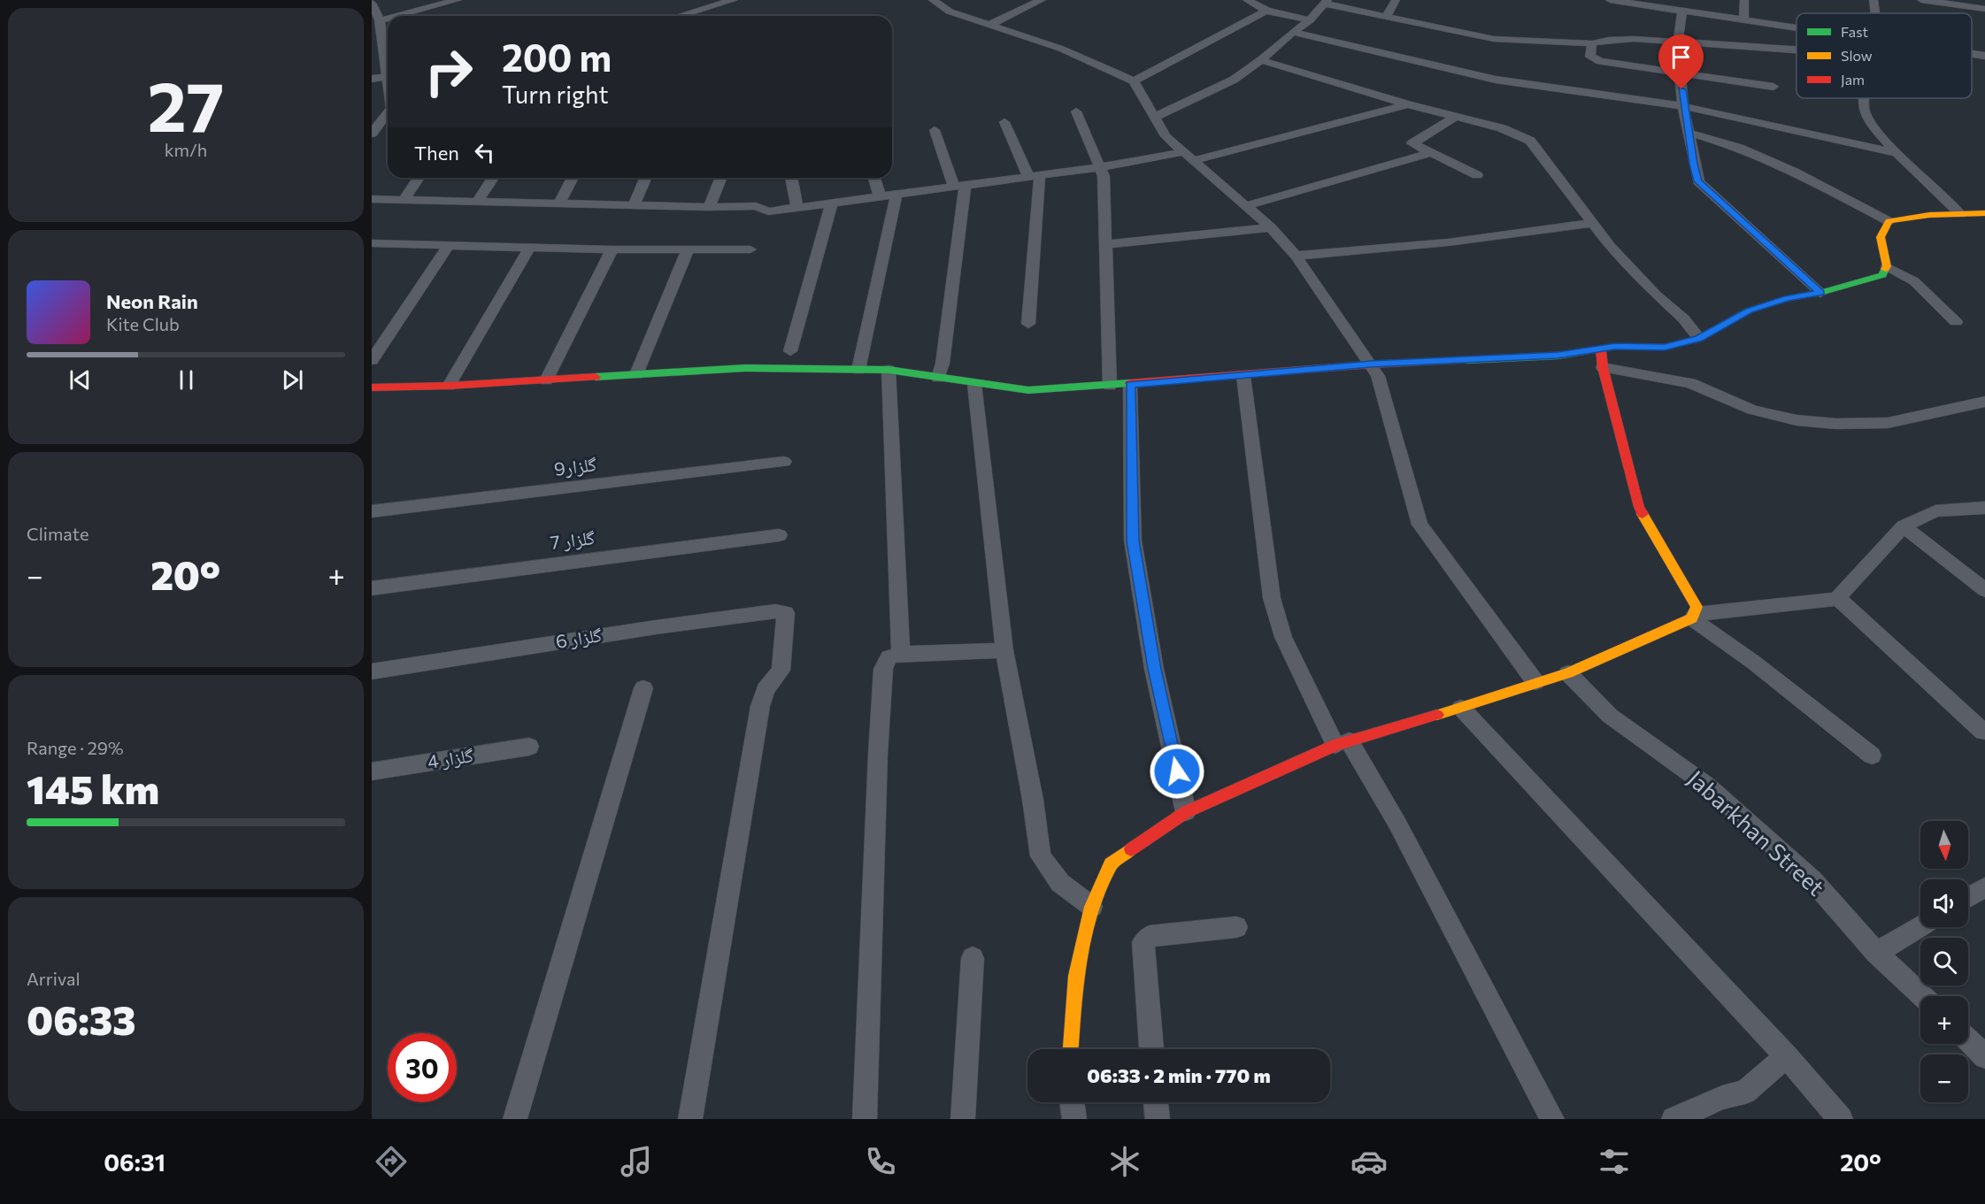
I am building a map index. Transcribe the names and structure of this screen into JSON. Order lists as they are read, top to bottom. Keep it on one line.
{"streets":{"street":["گلزار9","گلزار 7","گلزار 6","گلزار 4","Jabarkhan Street"]},"legend":["Fast","Slow","Jam"],"north":"bottom","page":{"tile":[["27","km/h"],"Climate",["Range · 29%","145 km"],["Arrival","06:33"]],"turn":["200 m","Turn right"],"then":"Then","song":["Neon Rain","Kite Club"],"heat":["−","20°","+"],"map_buttons":["+","−"],"limit":"30","trip":"06:33 · 2 min · 770 m","tabs":["06:31","20°"]}}
